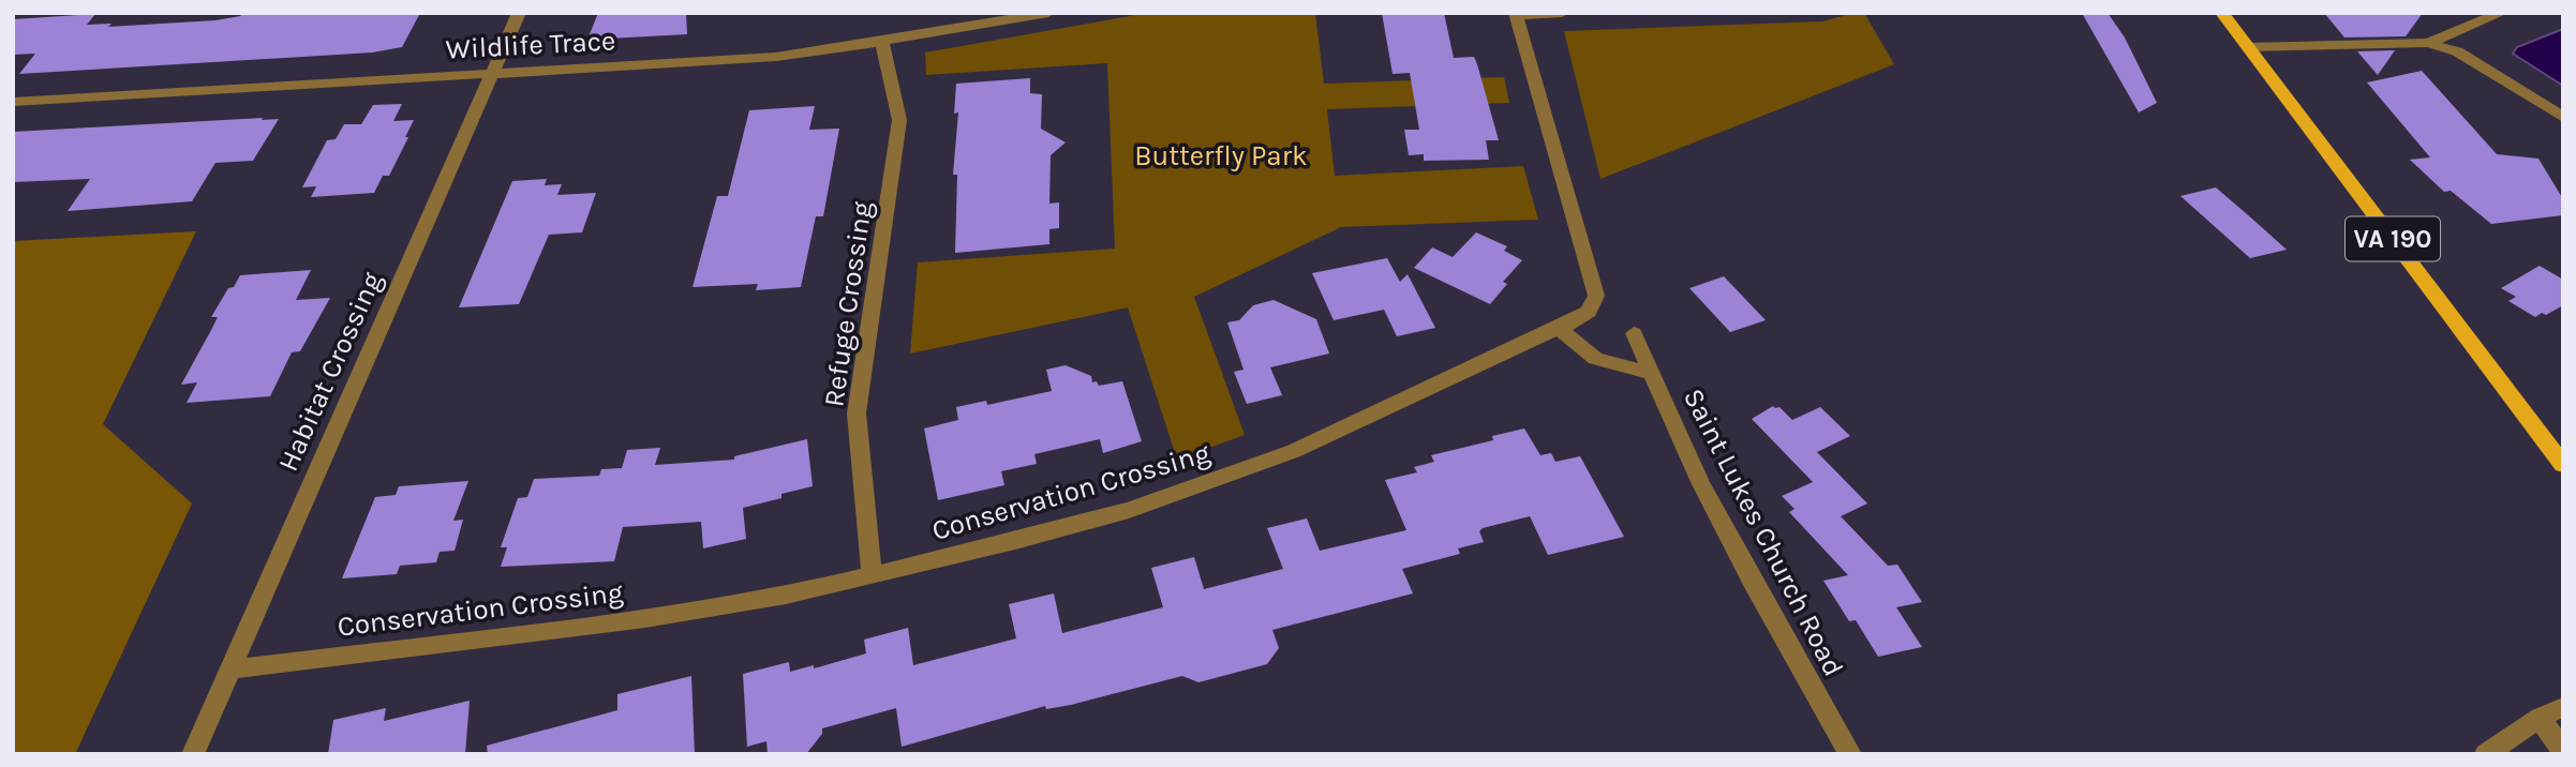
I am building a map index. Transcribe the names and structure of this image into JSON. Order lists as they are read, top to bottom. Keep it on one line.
{"streets":{"main road":["VA 190"],"street":["Wildlife Trace","Refuge Crossing","Habitat Crossing","Conservation Crossing","Saint Lukes Church Road"]},"crossings":[["Wildlife Trace","Refuge Crossing"],["Wildlife Trace","Habitat Crossing"],["Refuge Crossing","Conservation Crossing"],["Habitat Crossing","Conservation Crossing"]],"parks":["Butterfly Park"]}
